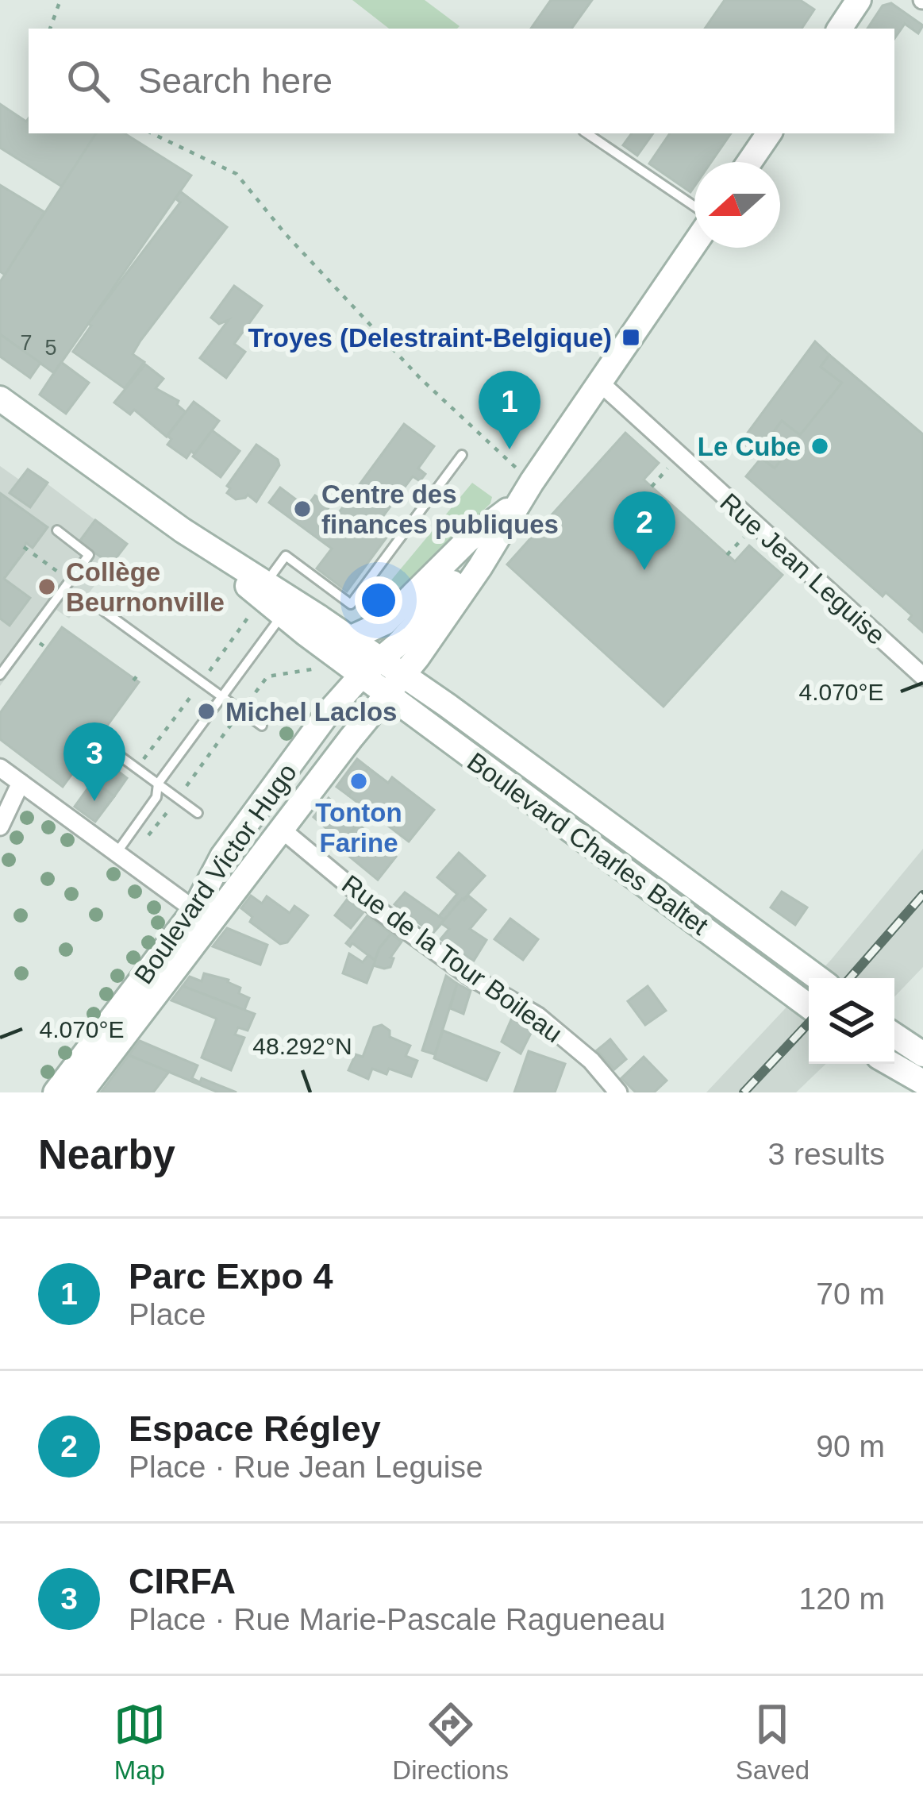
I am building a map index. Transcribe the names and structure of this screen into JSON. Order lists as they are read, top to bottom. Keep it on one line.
{"streets":{"street":["Rue Jean Leguise","Boulevard Charles Baltet","Boulevard Victor Hugo","Rue de la Tour Boileau"]},"crossings":[["Boulevard Charles Baltet","Boulevard Victor Hugo"],["Boulevard Victor Hugo","Rue de la Tour Boileau"]],"places":{"transit":["Troyes (Delestraint-Belgique)"],"other":["Le Cube","Centre des finances publiques","Collège Beurnonville","Michel Laclos","Tonton Farine"]},"house_numbers":["7","5"],"north":"left","page":{"search":"Search here","pins":["1","2","3"],"heading":["Nearby","3 results"],"list":[{"mark":"1","name":"Parc Expo 4","note":"Place","value":"70 m"},{"mark":"2","name":"Espace Régley","note":"Place · Rue Jean Leguise","value":"90 m"},{"mark":"3","name":"CIRFA","note":"Place · Rue Marie-Pascale Ragueneau","value":"120 m"}],"nav":["Map","Directions","Saved"]},"coordinates":["4.070°E","48.292°N"]}
